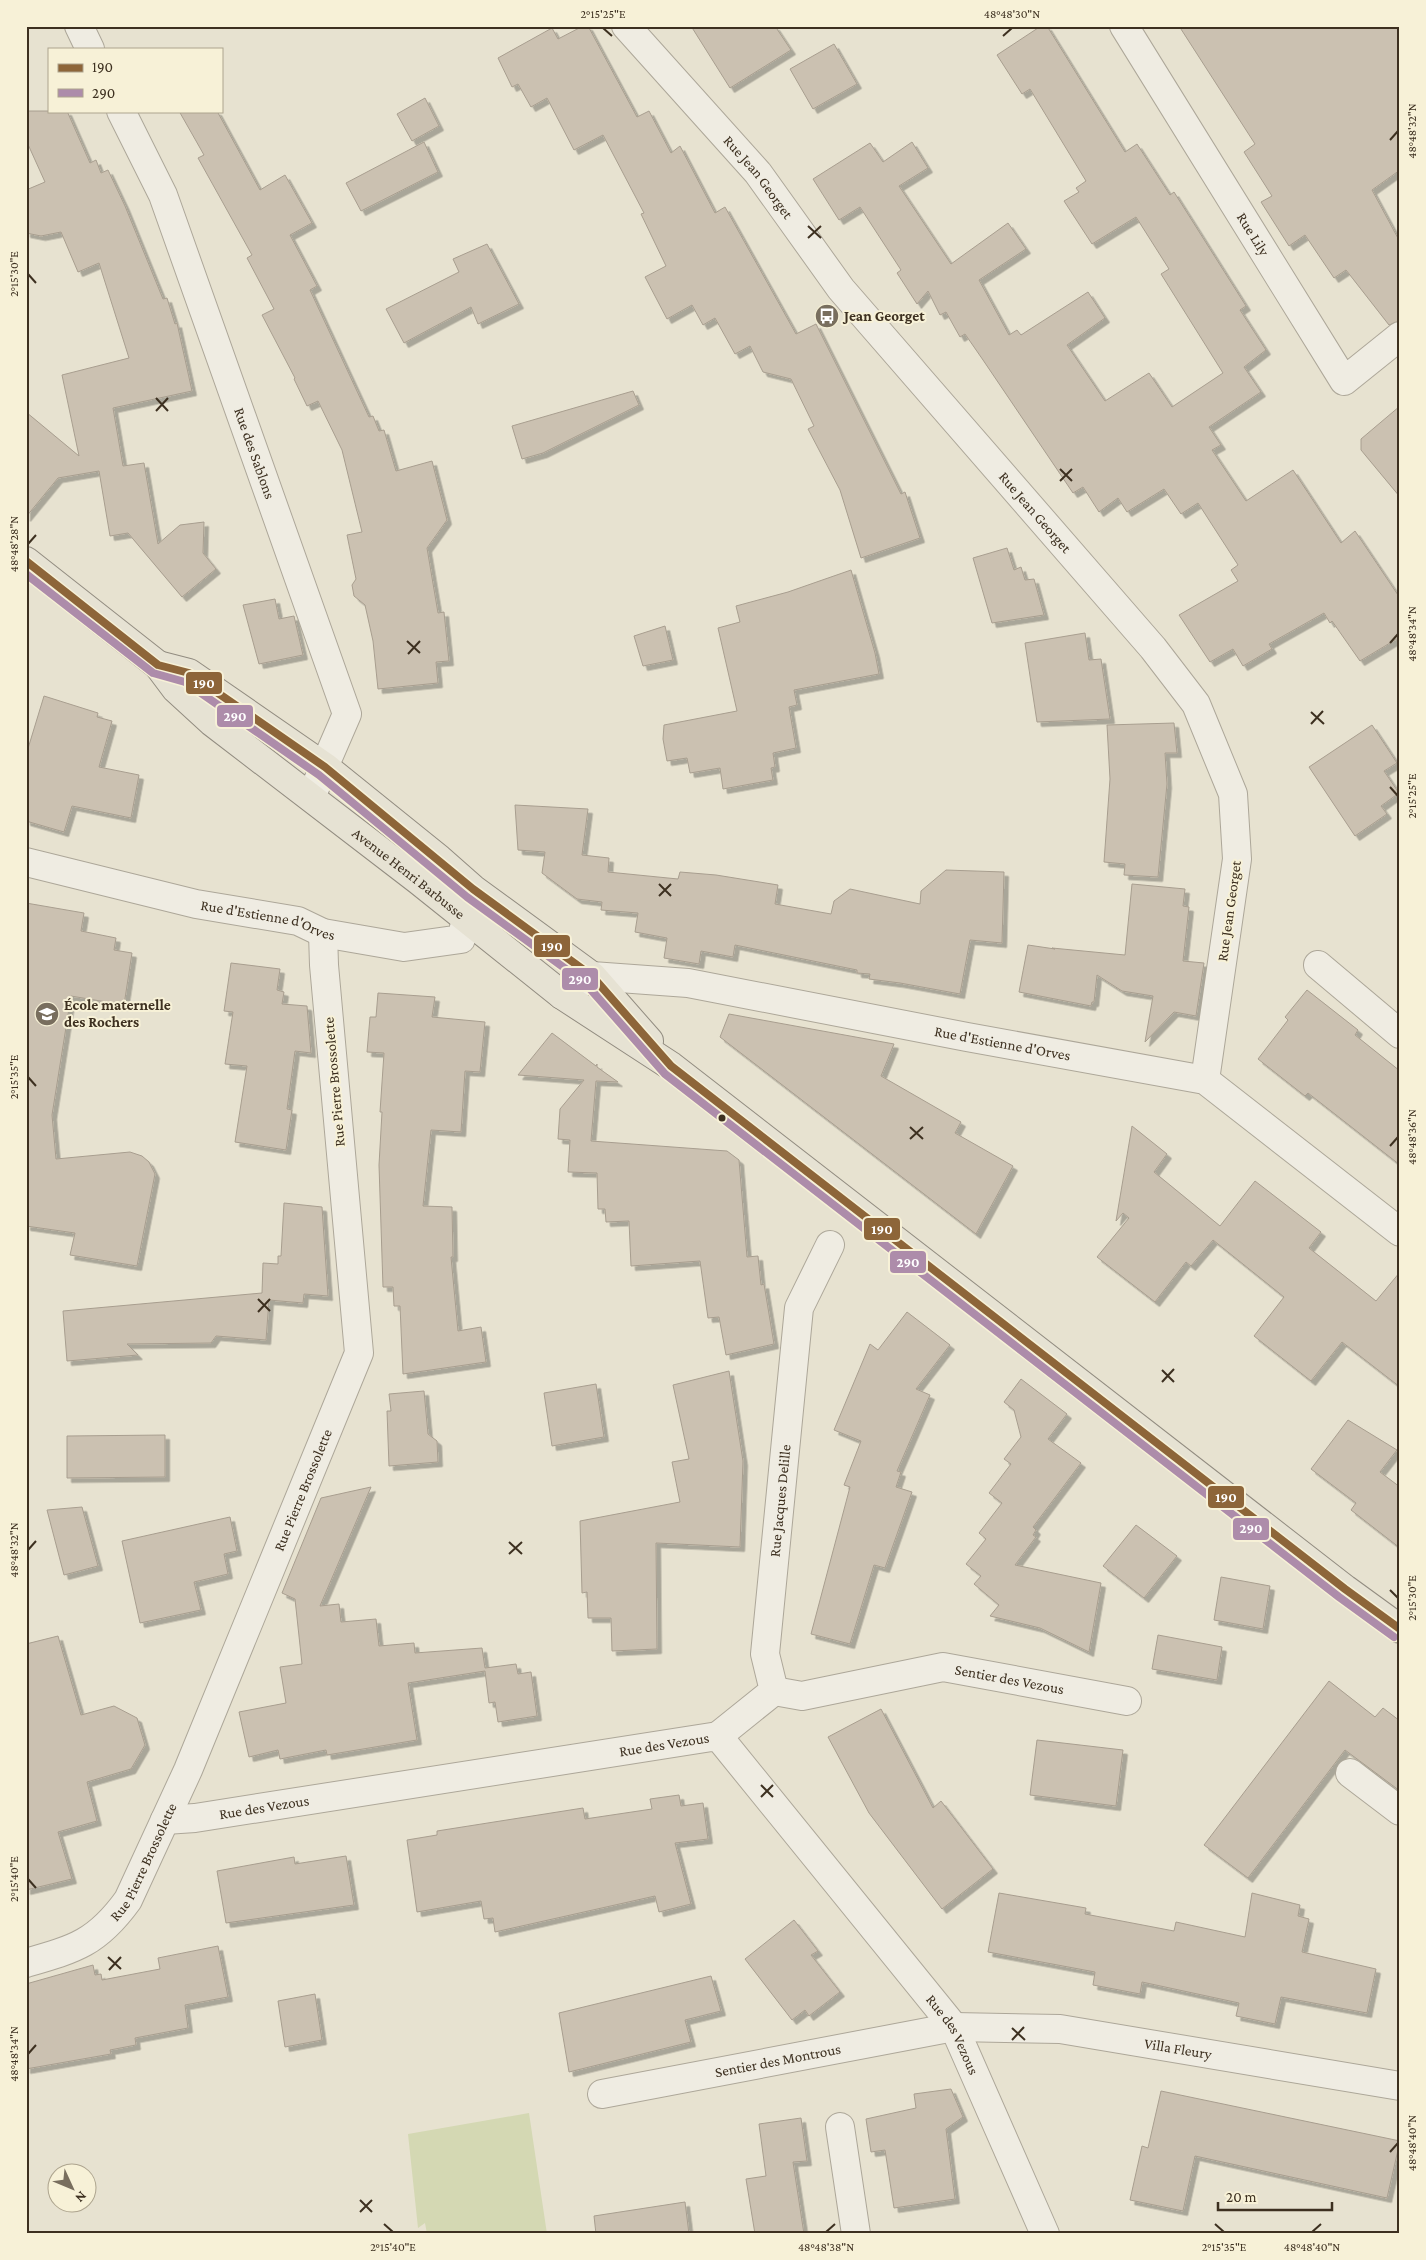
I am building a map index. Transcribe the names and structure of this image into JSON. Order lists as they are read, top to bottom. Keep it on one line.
{"streets":{"main road":["Avenue Henri Barbusse"],"street":["Rue Jean Georget","Rue Lily","Rue des Sablons","Rue d'Estienne d'Orves","Rue Pierre Brossolette","Rue Jacques Delille","Sentier des Vezous","Rue des Vezous","Villa Fleury","Sentier des Montrous"]},"crossings":[["Rue Jean Georget","Rue d'Estienne d'Orves"],["Rue des Sablons","Avenue Henri Barbusse"],["Avenue Henri Barbusse","Rue d'Estienne d'Orves"],["Rue d'Estienne d'Orves","Rue Pierre Brossolette"],["Rue Pierre Brossolette","Rue des Vezous"],["Rue Jacques Delille","Sentier des Vezous"],["Rue des Vezous","Villa Fleury"],["Rue des Vezous","Sentier des Montrous"],["Villa Fleury","Sentier des Montrous"]],"places":{"bus stop":["Jean Georget"],"school or university":["École maternelle des Rochers"]},"lines":["transit line 190","transit line 290"],"legend":["190","290"],"scale_bar":"20 m","north":"bottom right","coordinates":["2°15'25\"E","48°48'30\"N","48°48'32\"N","2°15'30\"E","48°48'28\"N","48°48'34\"N","2°15'35\"E","48°48'36\"N","2°15'40\"E","48°48'40\"N","48°48'38\"N"]}
